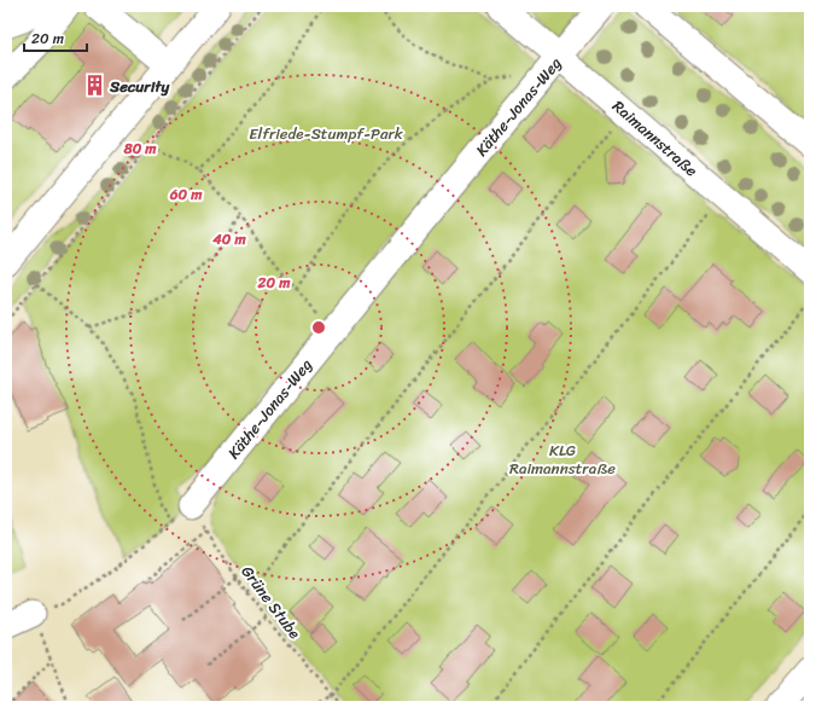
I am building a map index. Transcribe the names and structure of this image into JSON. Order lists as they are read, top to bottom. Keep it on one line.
{"streets":{"street":["Käthe-Jonas-Weg","Raimannstraße"],"path":["Grüne Stube"]},"crossings":[["Käthe-Jonas-Weg","Raimannstraße"],["Käthe-Jonas-Weg","Grüne Stube"]],"parks":["Elfriede-Stumpf-Park","KLG Raimannstraße"],"places":{"building":["Security"]},"scale_bar":"20 m","rings":["80 m","60 m","40 m","20 m"]}
